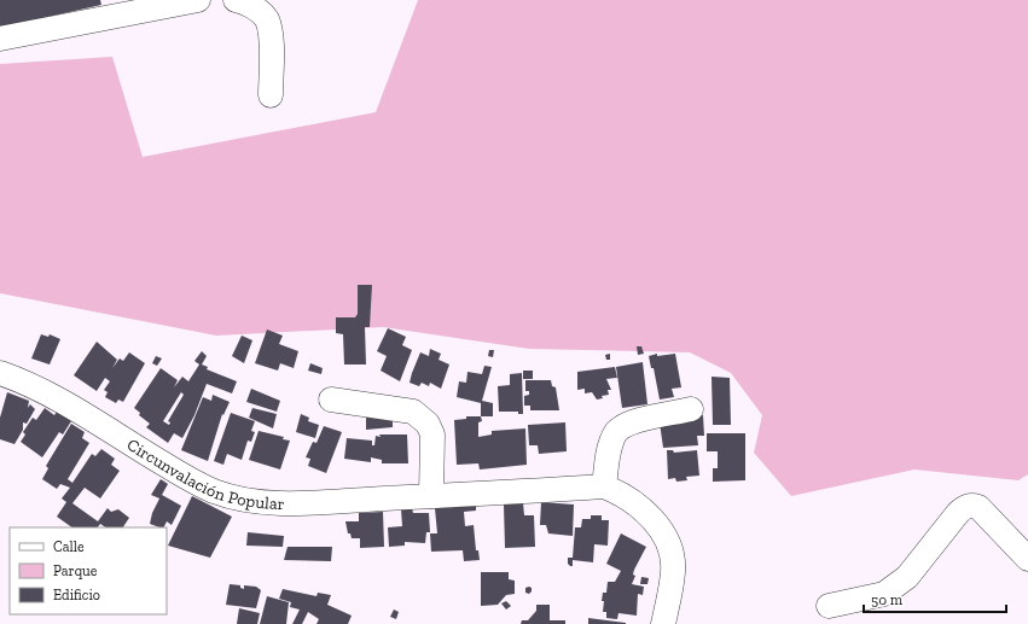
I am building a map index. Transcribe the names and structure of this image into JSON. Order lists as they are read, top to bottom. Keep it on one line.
{"streets":{"street":["Circunvalación Popular"]},"legend":["Calle","Parque","Edificio"],"scale_bar":"50 m"}
